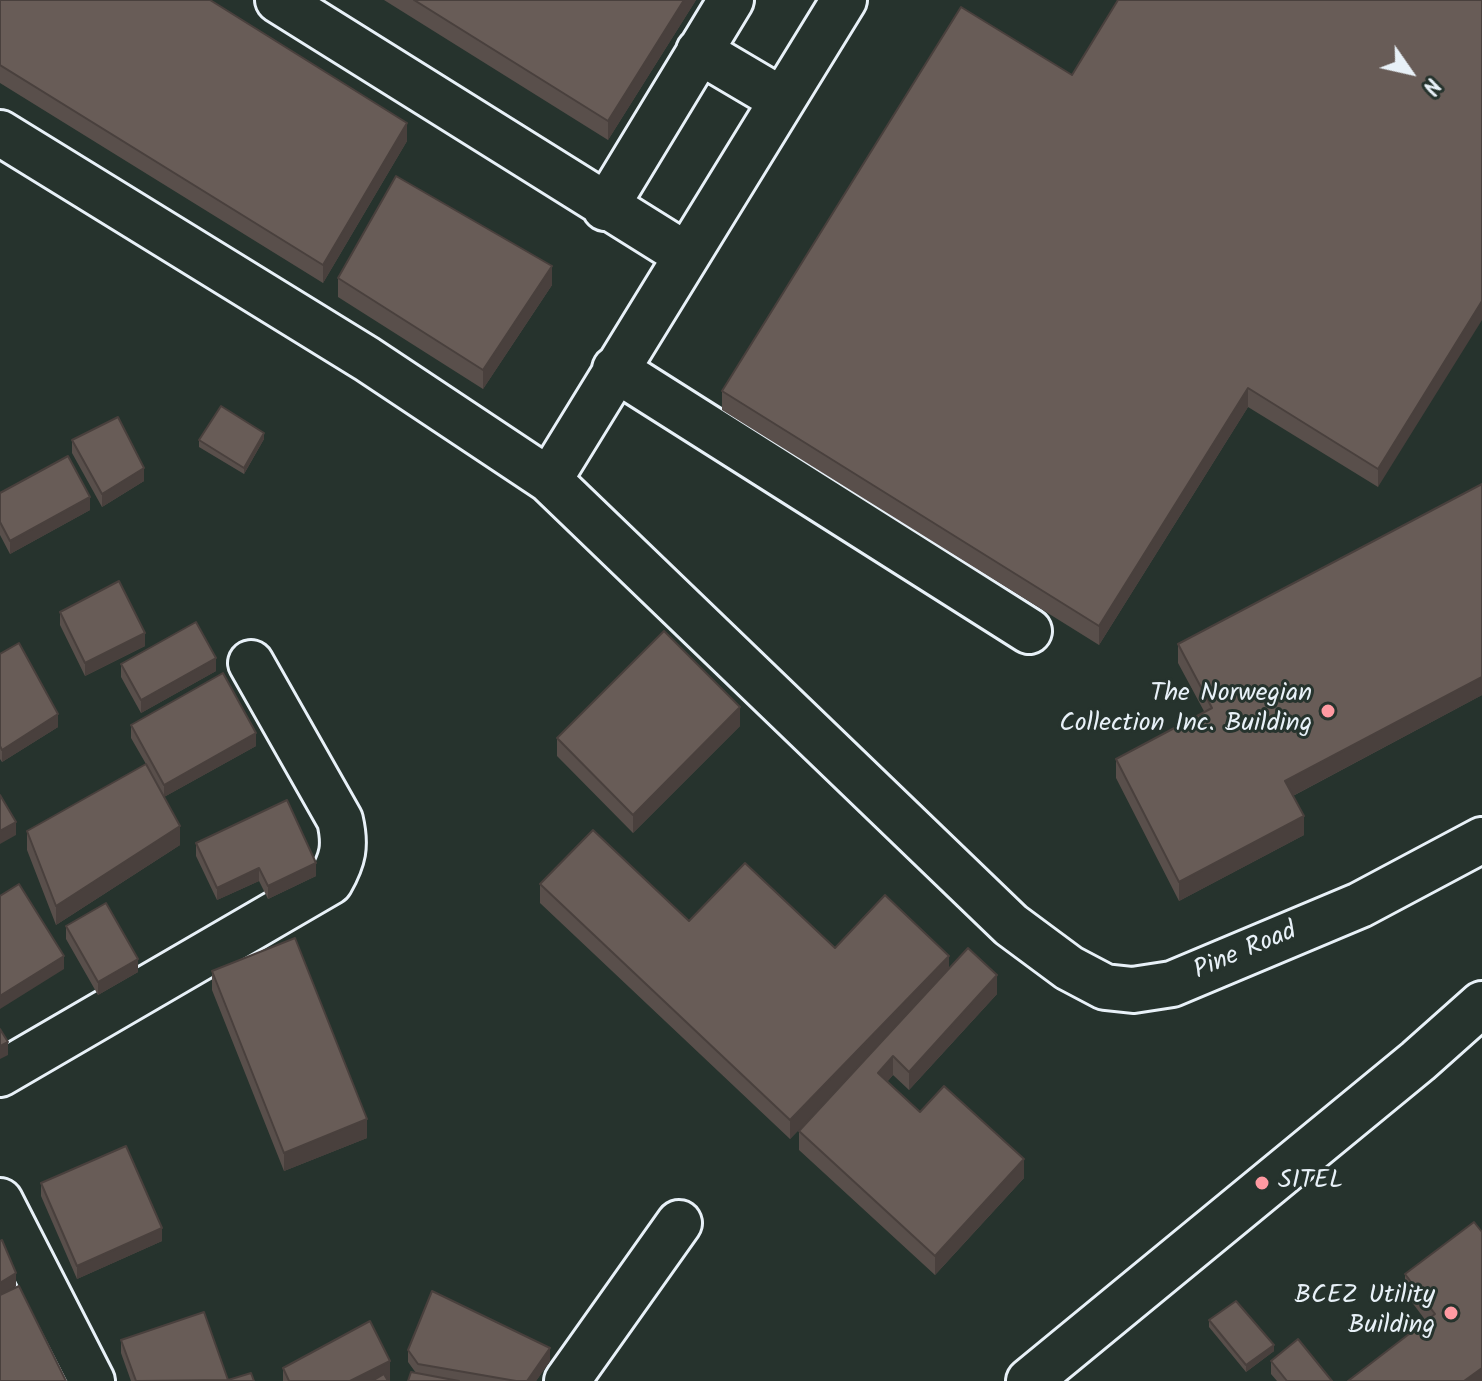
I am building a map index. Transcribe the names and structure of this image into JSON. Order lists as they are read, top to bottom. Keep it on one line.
{"streets":{"street":["Pine Road"]},"places":["The Norwegian Collection Inc. Building","SITEL","BCEZ Utility Building"],"north":"bottom right"}
